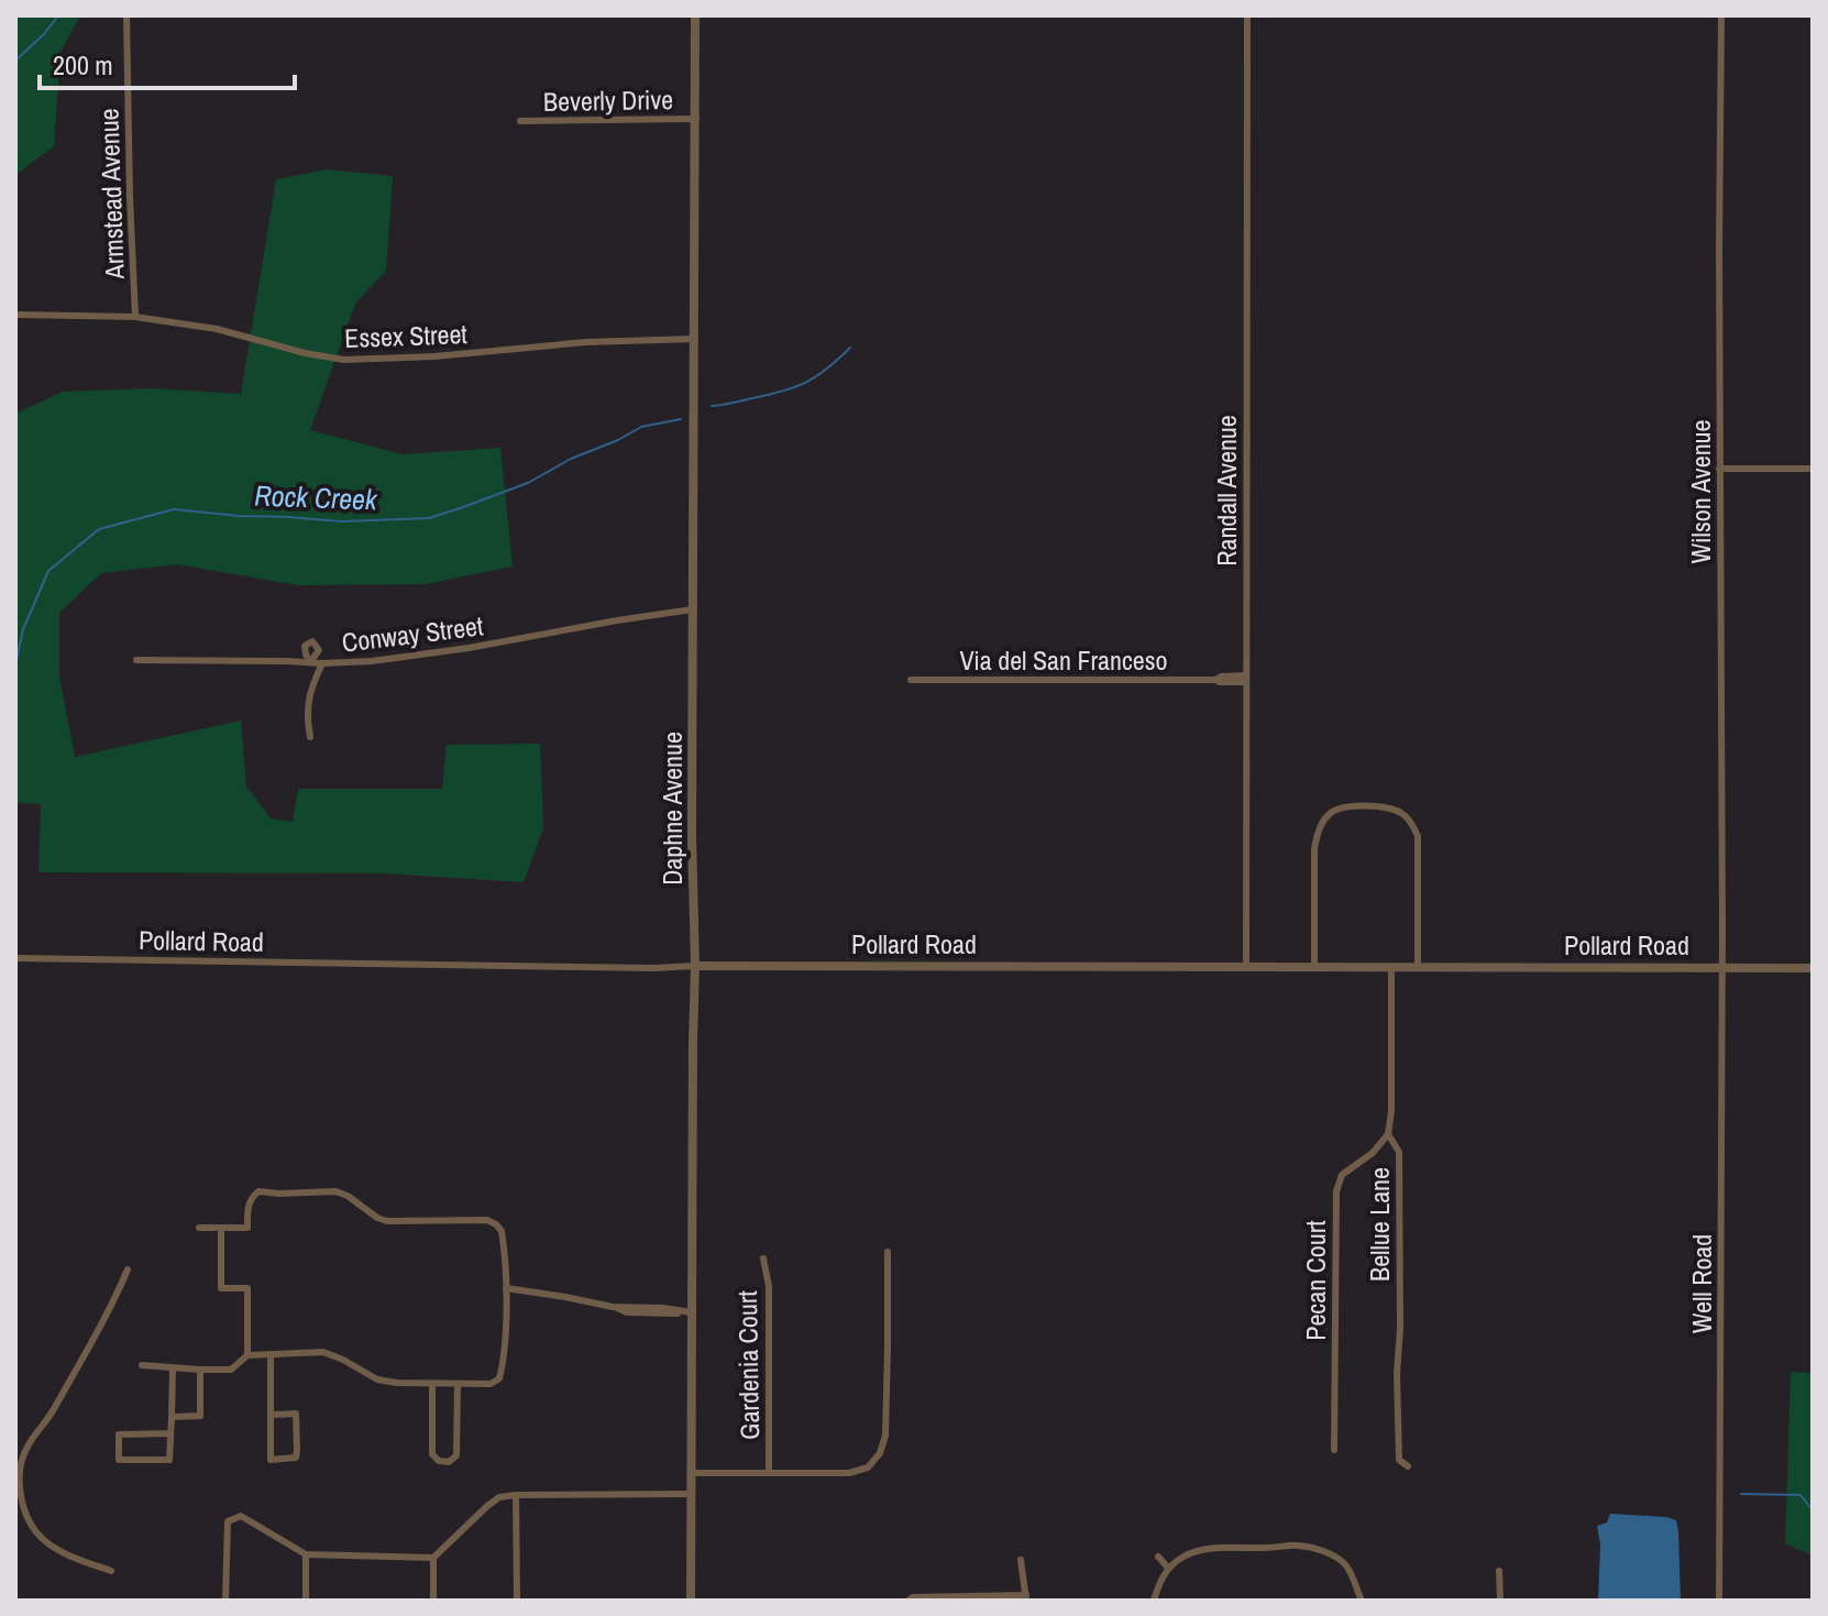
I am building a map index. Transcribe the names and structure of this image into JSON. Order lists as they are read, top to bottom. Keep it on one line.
{"streets":{"street":["Beverly Drive","Armstead Avenue","Essex Street","Randall Avenue","Wilson Avenue","Conway Street","Via del San Franceso","Daphne Avenue","Pollard Road","Bellue Lane","Pecan Court","Well Road","Gardenia Court"]},"crossings":[["Beverly Drive","Daphne Avenue"],["Armstead Avenue","Essex Street"],["Essex Street","Daphne Avenue"],["Randall Avenue","Via del San Franceso"],["Randall Avenue","Pollard Road"],["Wilson Avenue","Pollard Road"],["Wilson Avenue","Well Road"],["Conway Street","Daphne Avenue"],["Daphne Avenue","Pollard Road"],["Pollard Road","Bellue Lane"],["Pollard Road","Well Road"],["Bellue Lane","Pecan Court"]],"water":["Rock Creek"],"scale_bar":"200 m"}
